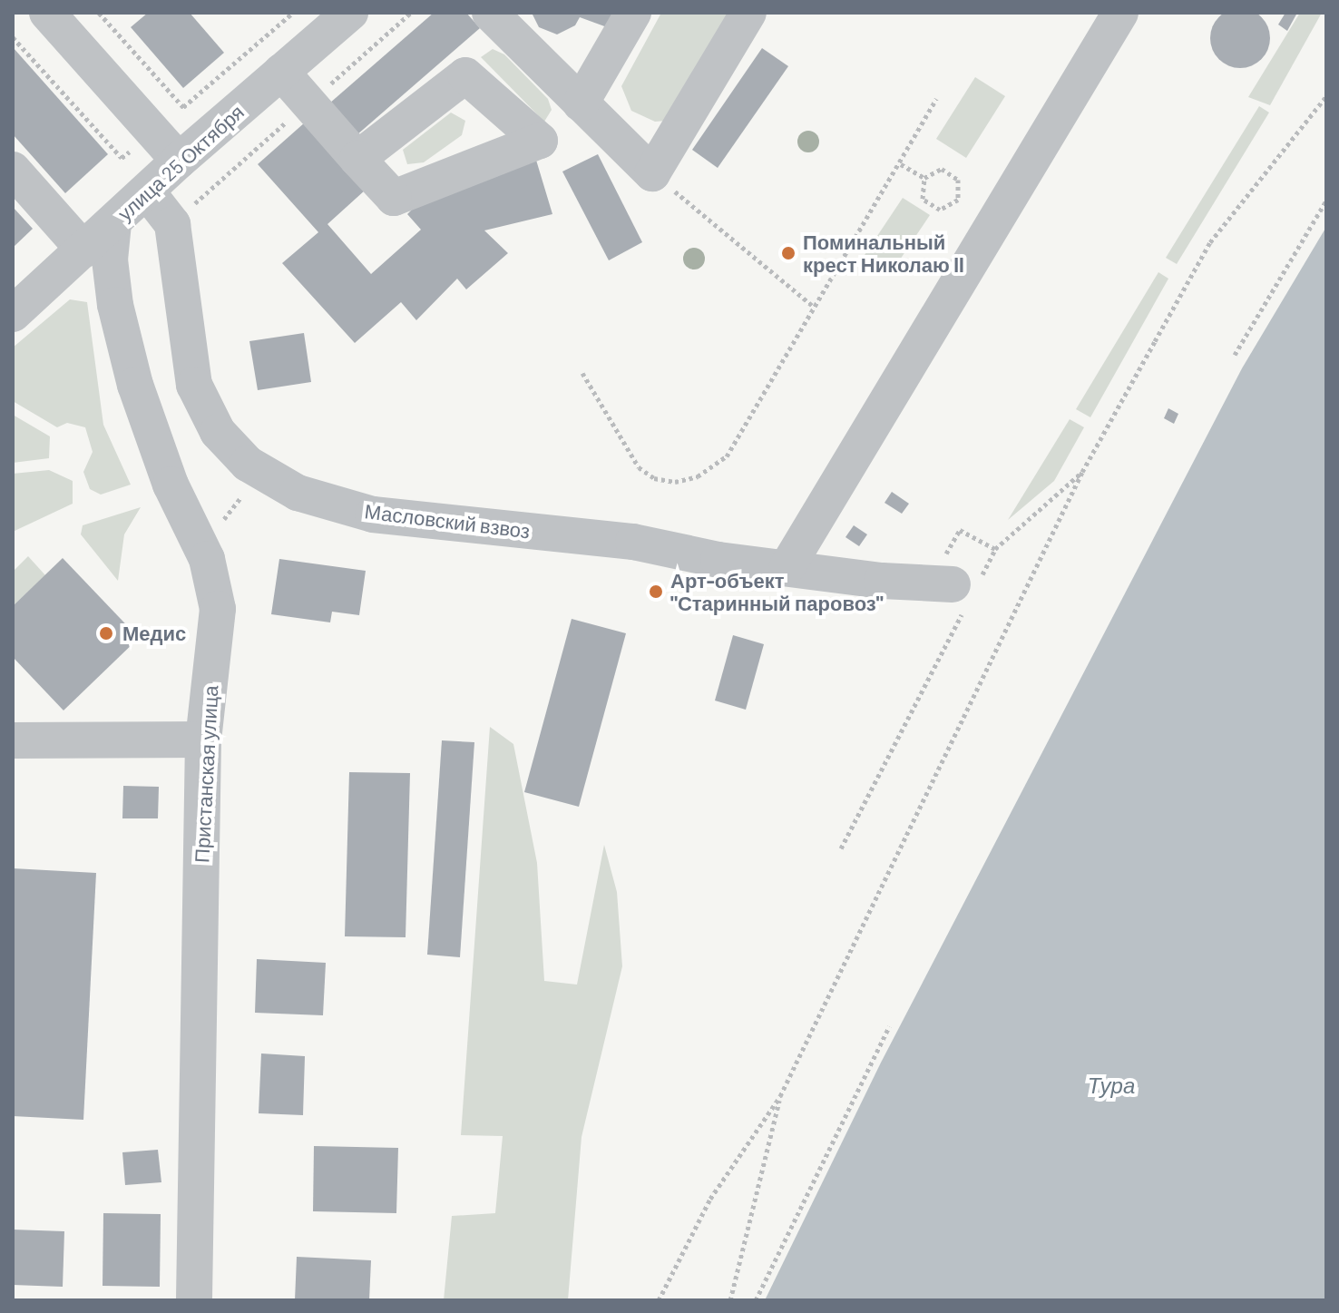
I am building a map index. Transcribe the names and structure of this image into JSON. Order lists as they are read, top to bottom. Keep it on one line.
{"streets":{"street":["улица 25 Октября","Масловский взвоз","Пристанская улица"]},"crossings":[["улица 25 Октября","Пристанская улица"]],"water":["Тура"],"places":["Поминальный крест Николаю II","Арт-объект \"Старинный паровоз\"","Медис"]}
